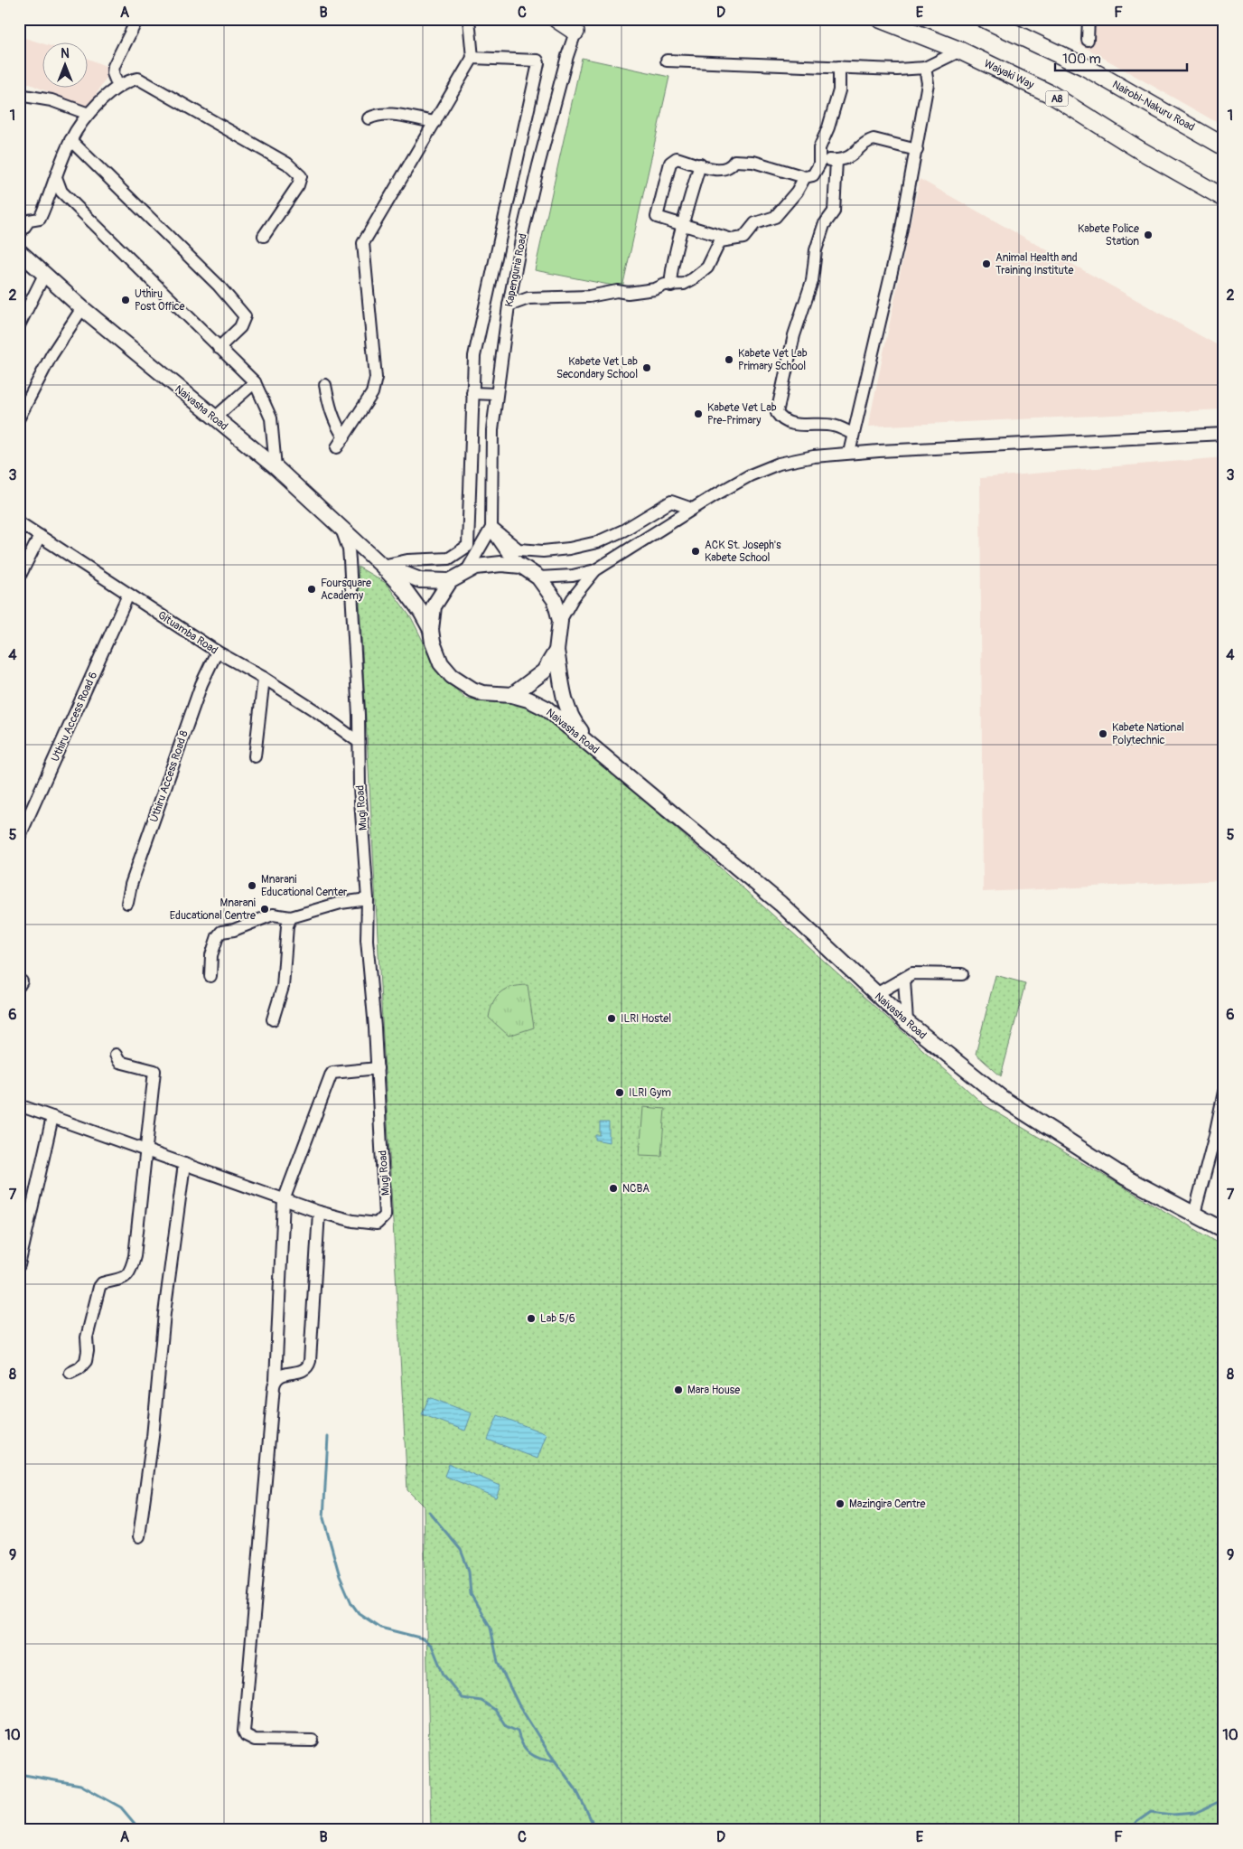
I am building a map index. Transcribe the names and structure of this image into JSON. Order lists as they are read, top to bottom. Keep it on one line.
{"streets":{"highway":["Waiyaki Way","A8","Nairobi-Nakuru Road"],"main road":["Naivasha Road"],"street":["Kapenguria Road","Gituamba Road","Uthiru Access Road 6","Uthiru Access Road 8","Mugi Road"]},"crossings":[["Kapenguria Road","Naivasha Road"],["Naivasha Road","Mugi Road"],["Gituamba Road","Uthiru Access Road 6"],["Gituamba Road","Uthiru Access Road 8"],["Gituamba Road","Mugi Road"]],"places":["Kabete Police Station","Animal Health and Training Institute","Uthiru Post Office","Kabete Vet Lab Primary School","Kabete Vet Lab Secondary School","Kabete Vet Lab Pre-Primary","ACK St. Joseph's Kabete School","Foursquare Academy","Kabete National Polytechnic","Mnarani Educational Center","Mnarani Educational Centre","ILRI Hostel","ILRI Gym","NCBA","Lab 5/6","Mara House","Mazingira Centre"],"scale_bar":"100 m","north":"top","grid":{"columns":["A","B","C","D","E","F"],"rows":["1","2","3","4","5","6","7","8","9","10"]}}
